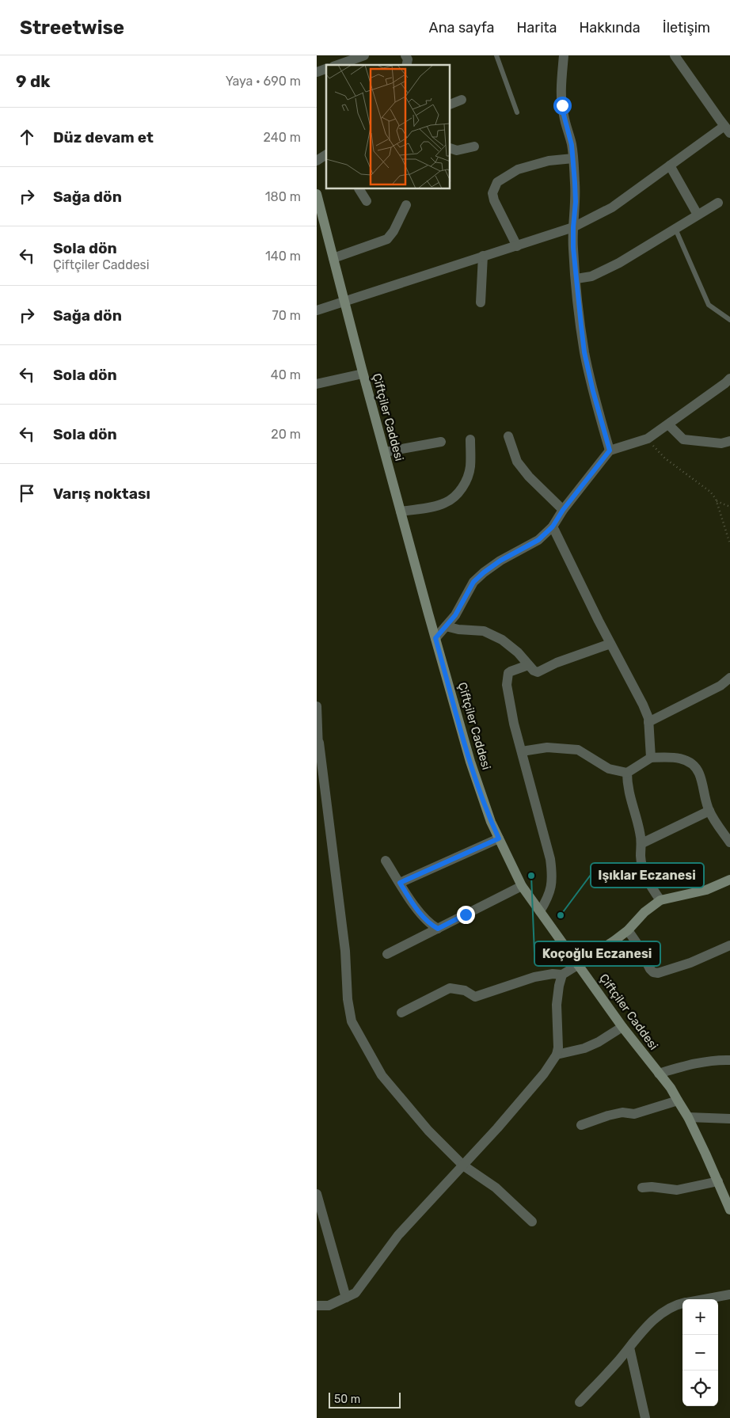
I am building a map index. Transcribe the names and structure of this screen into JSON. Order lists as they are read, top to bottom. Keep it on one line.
{"streets":{"street":["Çiftçiler Caddesi"]},"places":["Koçoğlu Eczanesi","Işıklar Eczanesi"],"scale_bar":"50 m","page":{"header":"Streetwise","nav":["Ana sayfa","Harita","Hakkında","İletişim"],"heading":["9 dk","Yaya · 690 m"],"list":[["Düz devam et","240 m"],["Sağa dön","180 m"],["Sola dön","Çiftçiler Caddesi","140 m"],["Sağa dön","70 m"],["Sola dön","40 m"],["Sola dön","20 m"],"Varış noktası"],"map_buttons":["+","−"],"scale":"50 m"}}
